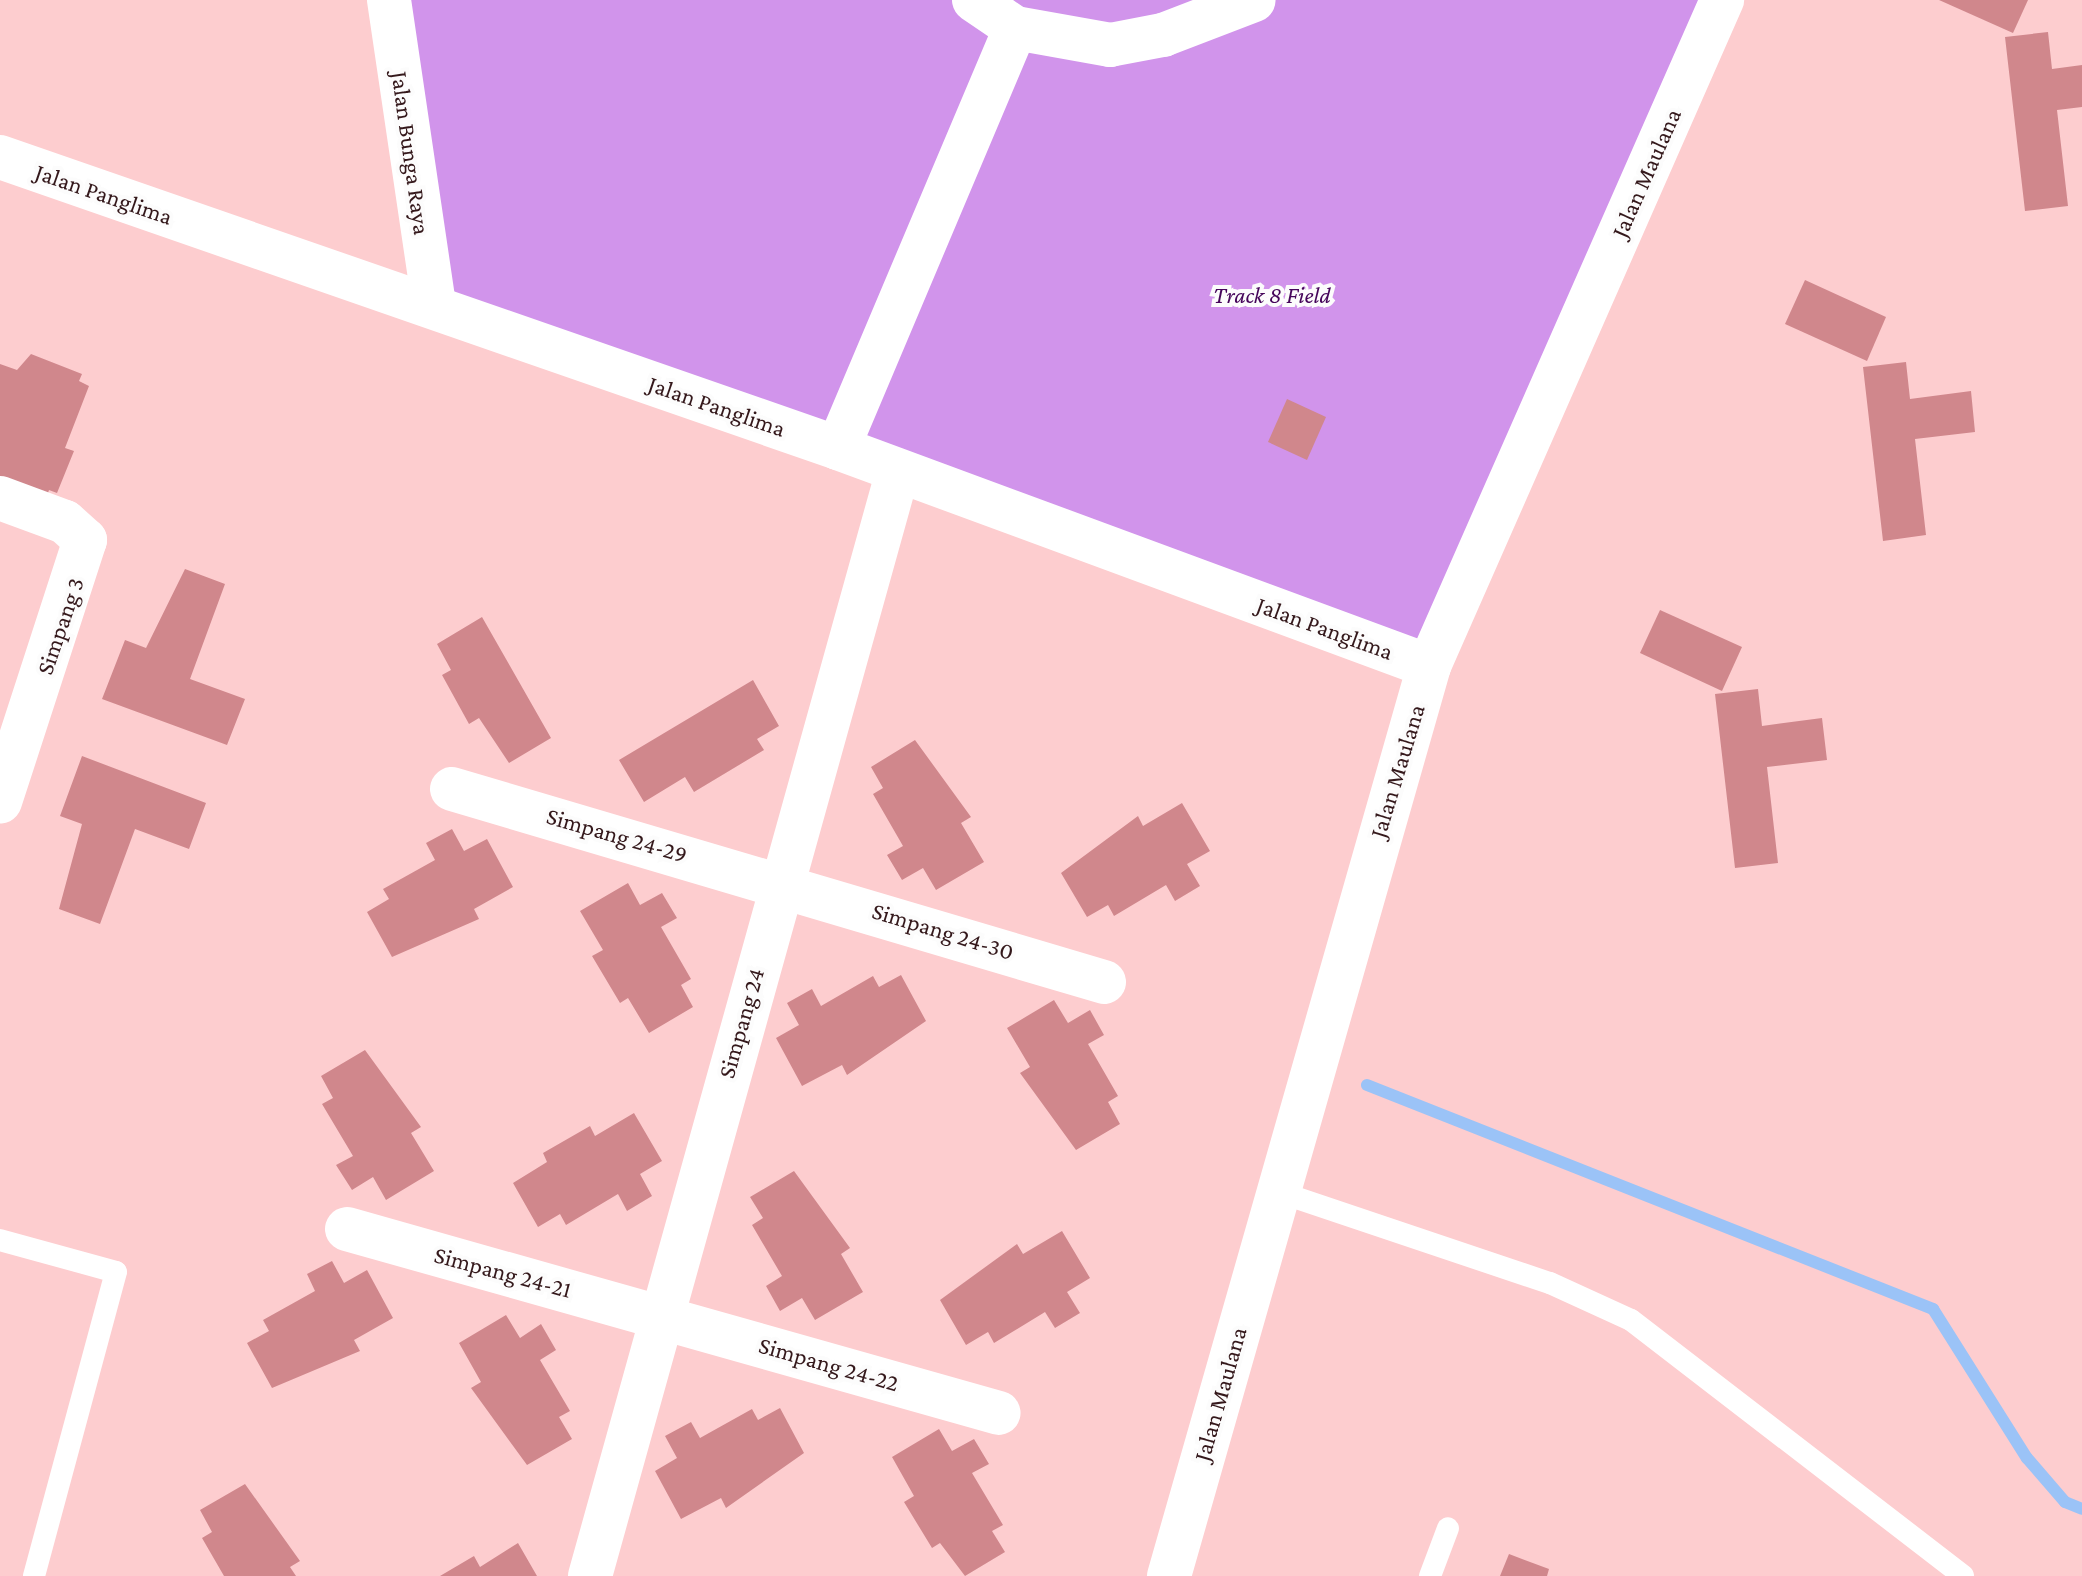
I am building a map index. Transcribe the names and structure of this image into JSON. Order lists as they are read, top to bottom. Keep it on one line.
{"streets":{"street":["Jalan Bunga Raya","Jalan Maulana","Jalan Panglima","Simpang 3","Simpang 24-29","Simpang 24-30","Simpang 24","Simpang 24-21","Simpang 24-22"]},"crossings":[["Jalan Bunga Raya","Jalan Panglima"],["Jalan Maulana","Jalan Panglima"],["Jalan Panglima","Simpang 24"],["Simpang 24-29","Simpang 24-30"],["Simpang 24-29","Simpang 24"],["Simpang 24-30","Simpang 24"],["Simpang 24","Simpang 24-21"],["Simpang 24","Simpang 24-22"],["Simpang 24-21","Simpang 24-22"]],"parks":["Track 8 Field"]}
